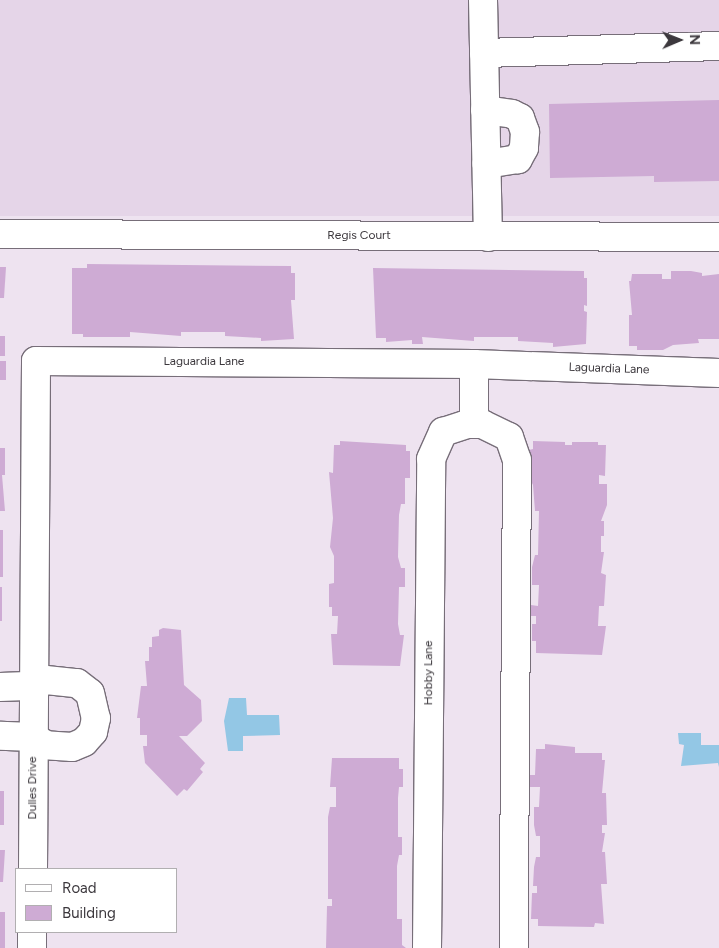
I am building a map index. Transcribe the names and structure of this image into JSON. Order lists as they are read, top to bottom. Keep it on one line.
{"streets":{"street":["Regis Court","Laguardia Lane","Hobby Lane","Dulles Drive"]},"crossings":[["Laguardia Lane","Dulles Drive"]],"legend":["Road","Building"],"north":"right"}
